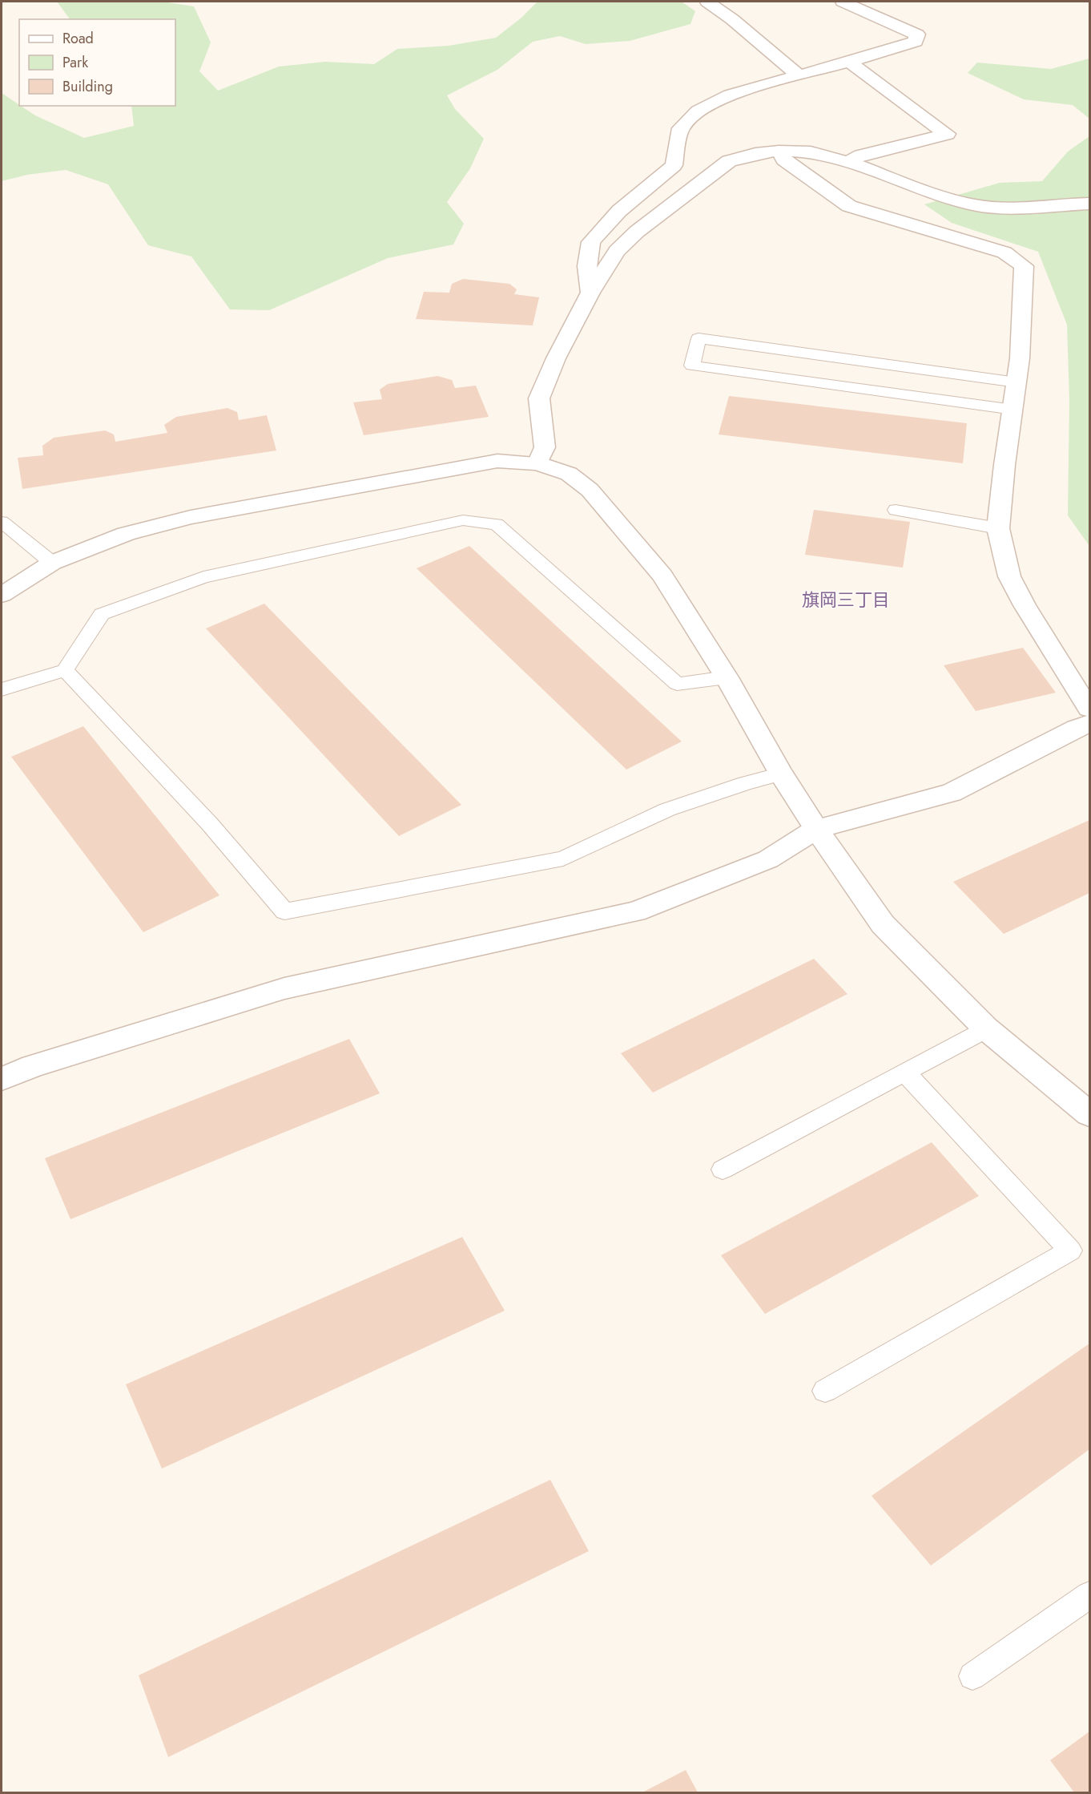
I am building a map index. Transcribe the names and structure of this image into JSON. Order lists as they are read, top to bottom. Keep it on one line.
{"districts":["旗岡三丁目"],"legend":["Road","Park","Building"]}
